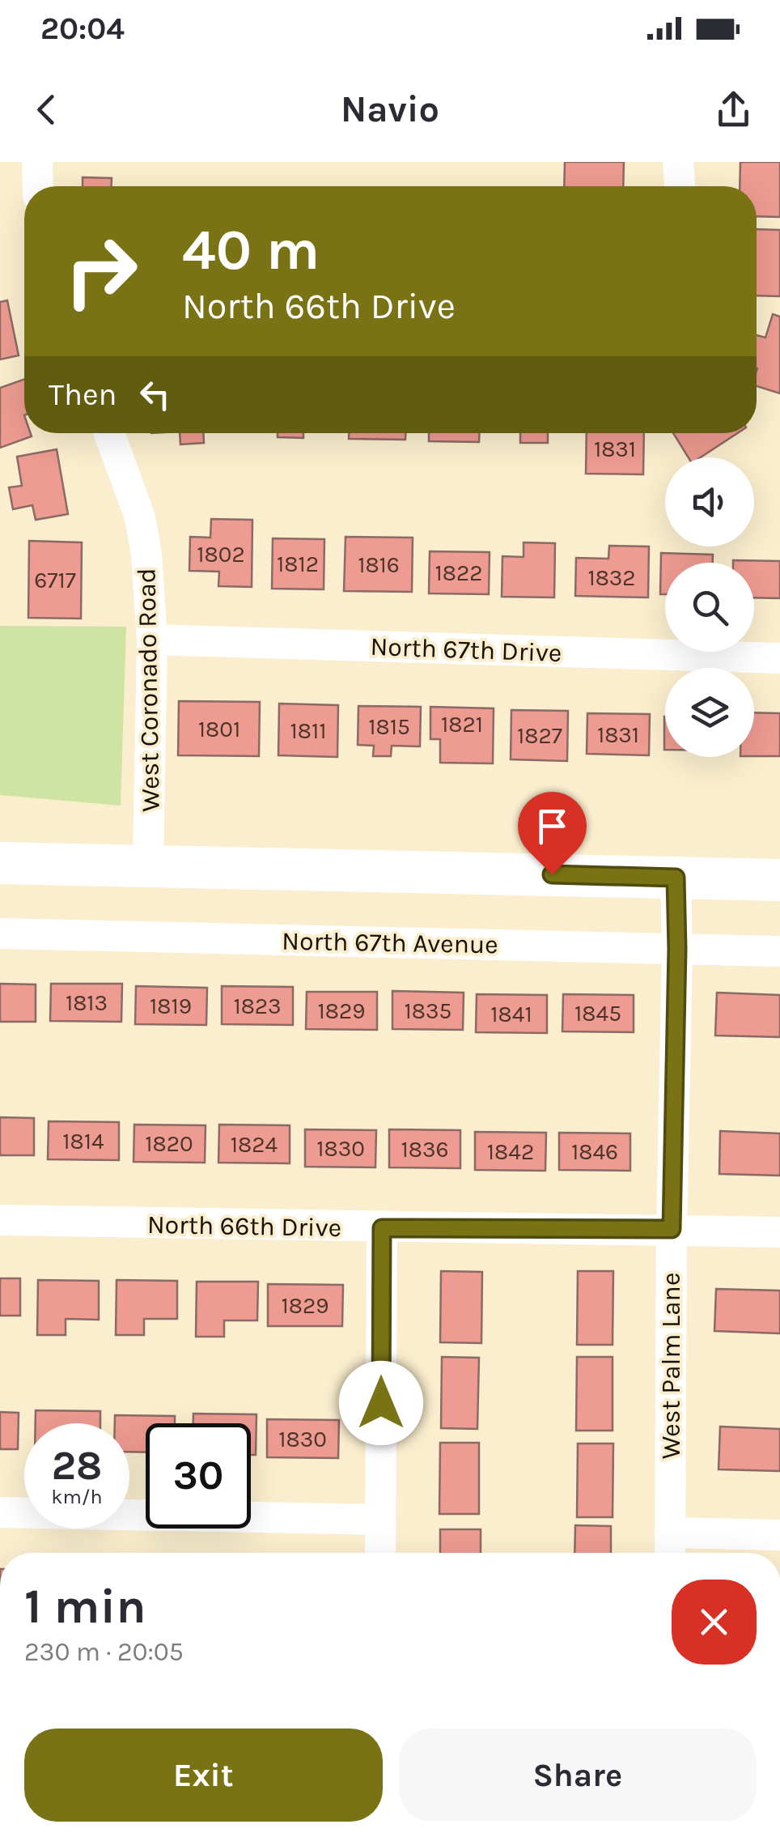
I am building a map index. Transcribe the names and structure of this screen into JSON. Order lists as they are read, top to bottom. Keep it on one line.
{"streets":{"street":["North 67th Drive","West Coronado Road","North 67th Avenue","North 66th Drive","West Palm Lane"]},"crossings":[["North 67th Drive","West Coronado Road"],["North 67th Avenue","West Palm Lane"],["North 66th Drive","West Palm Lane"]],"house_numbers":["1831","1802","1812","1816","1822","1832","6717","1821","1815","1801","1811","1831","1827","1813","1819","1823","1829","1835","1845","1841","1814","1820","1824","1830","1836","1842","1846","1829","1830"],"page":{"status":"20:04","header":"Navio","turn":["40 m","North 66th Drive"],"then":"Then","speed":"28 km/h","limit":"30","heading":["1 min","230 m · 20:05"],"buttons":["Exit","Share"]}}
